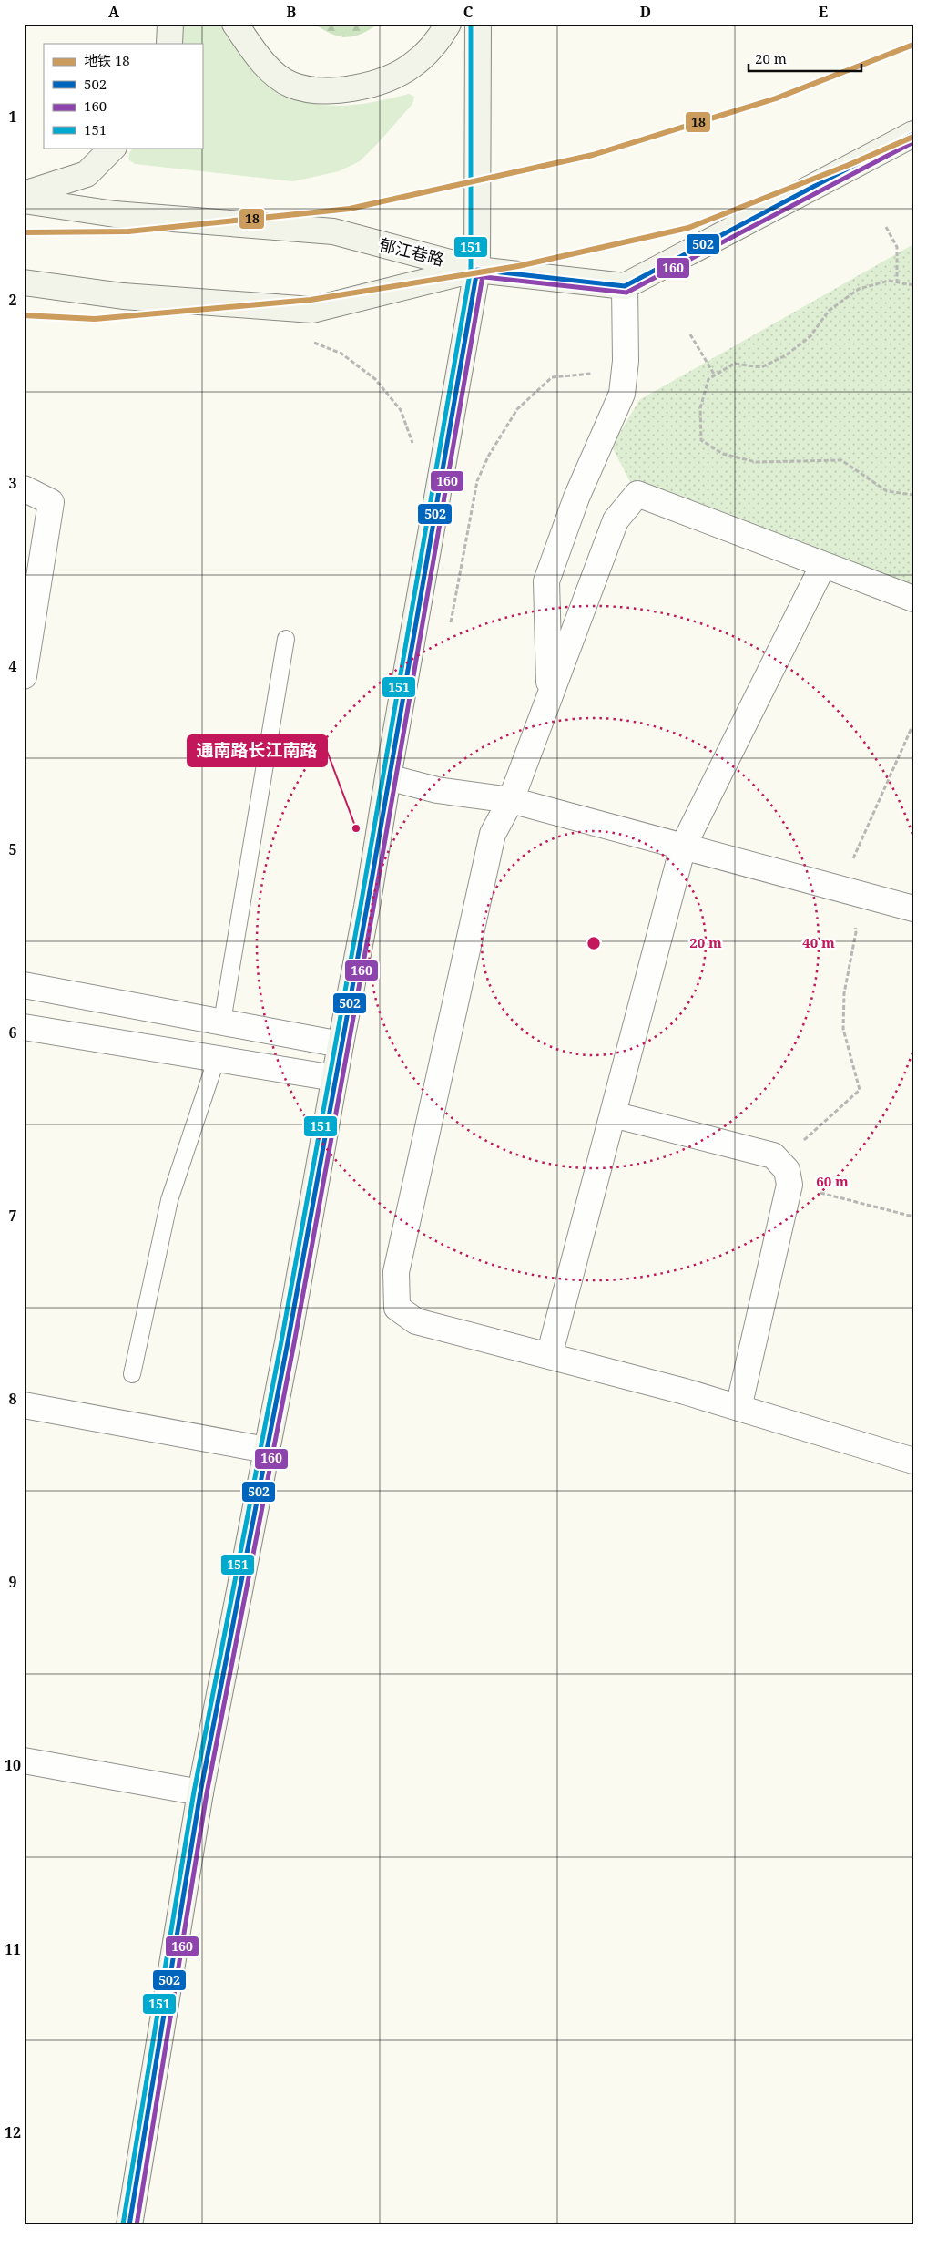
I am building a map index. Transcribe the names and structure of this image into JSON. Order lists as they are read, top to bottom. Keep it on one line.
{"streets":{"street":["郁江巷路"]},"places":["通南路长江南路"],"lines":["transit line 151","metro line 18","transit line 502","transit line 160"],"legend":["地铁 18","502","160","151"],"scale_bar":"20 m","grid":{"columns":["A","B","C","D","E"],"rows":["1","2","3","4","5","6","7","8","9","10","11","12"]},"rings":["20 m","40 m","60 m"]}
